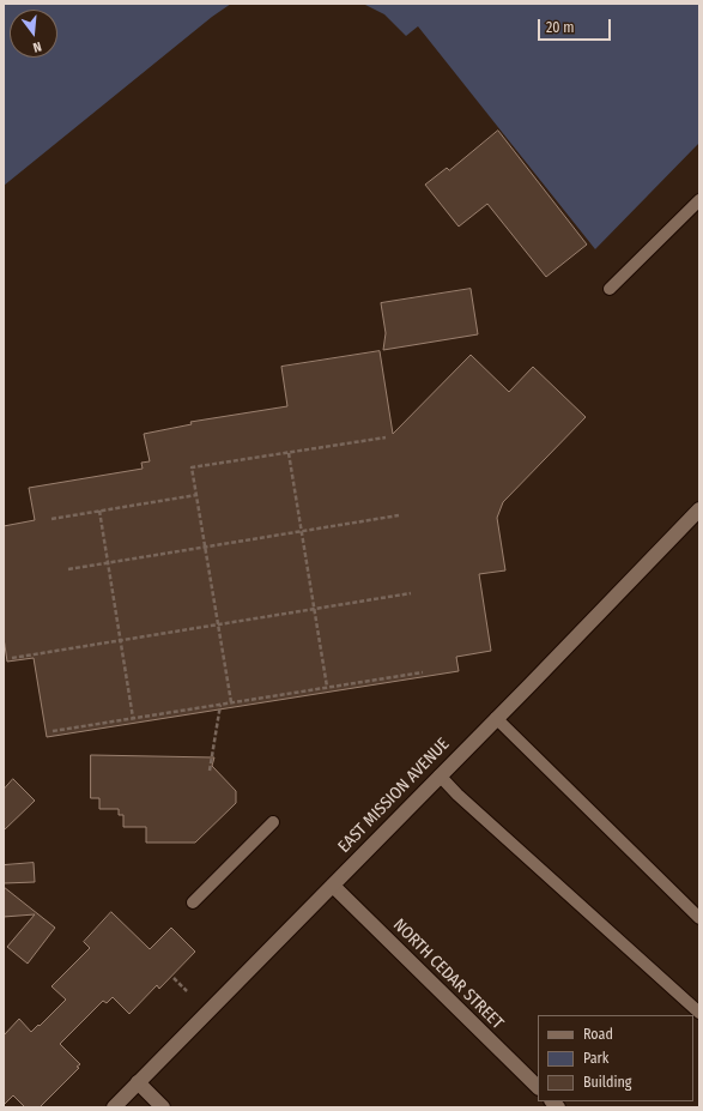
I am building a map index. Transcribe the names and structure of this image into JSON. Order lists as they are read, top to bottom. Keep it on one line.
{"streets":{"main road":["EAST MISSION AVENUE","NORTH CEDAR STREET"]},"crossings":[["EAST MISSION AVENUE","NORTH CEDAR STREET"]],"legend":["Road","Park","Building"],"scale_bar":"20 m","north":"bottom"}
